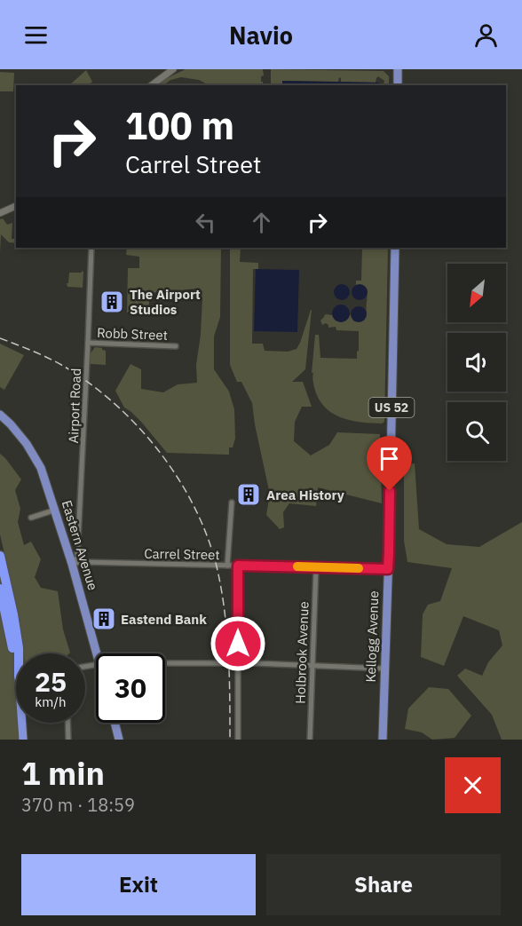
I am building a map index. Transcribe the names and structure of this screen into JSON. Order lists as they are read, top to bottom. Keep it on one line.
{"streets":{"main road":["US 52","Eastern Avenue","Kellogg Avenue"],"street":["Robb Street","Airport Road","Carrel Street","Holbrook Avenue"]},"crossings":[["Robb Street","Airport Road"],["Airport Road","Eastern Avenue"],["Airport Road","Carrel Street"],["Eastern Avenue","Carrel Street"],["Carrel Street","Kellogg Avenue"],["Carrel Street","Holbrook Avenue"]],"places":{"building":["The Airport Studios","Area History","Eastend Bank"]},"north":"bottom left","page":{"header":"Navio","turn":["100 m","Carrel Street"],"speed":"25 km/h","limit":"30","heading":["1 min","370 m · 18:59"],"buttons":["Exit","Share"]}}
